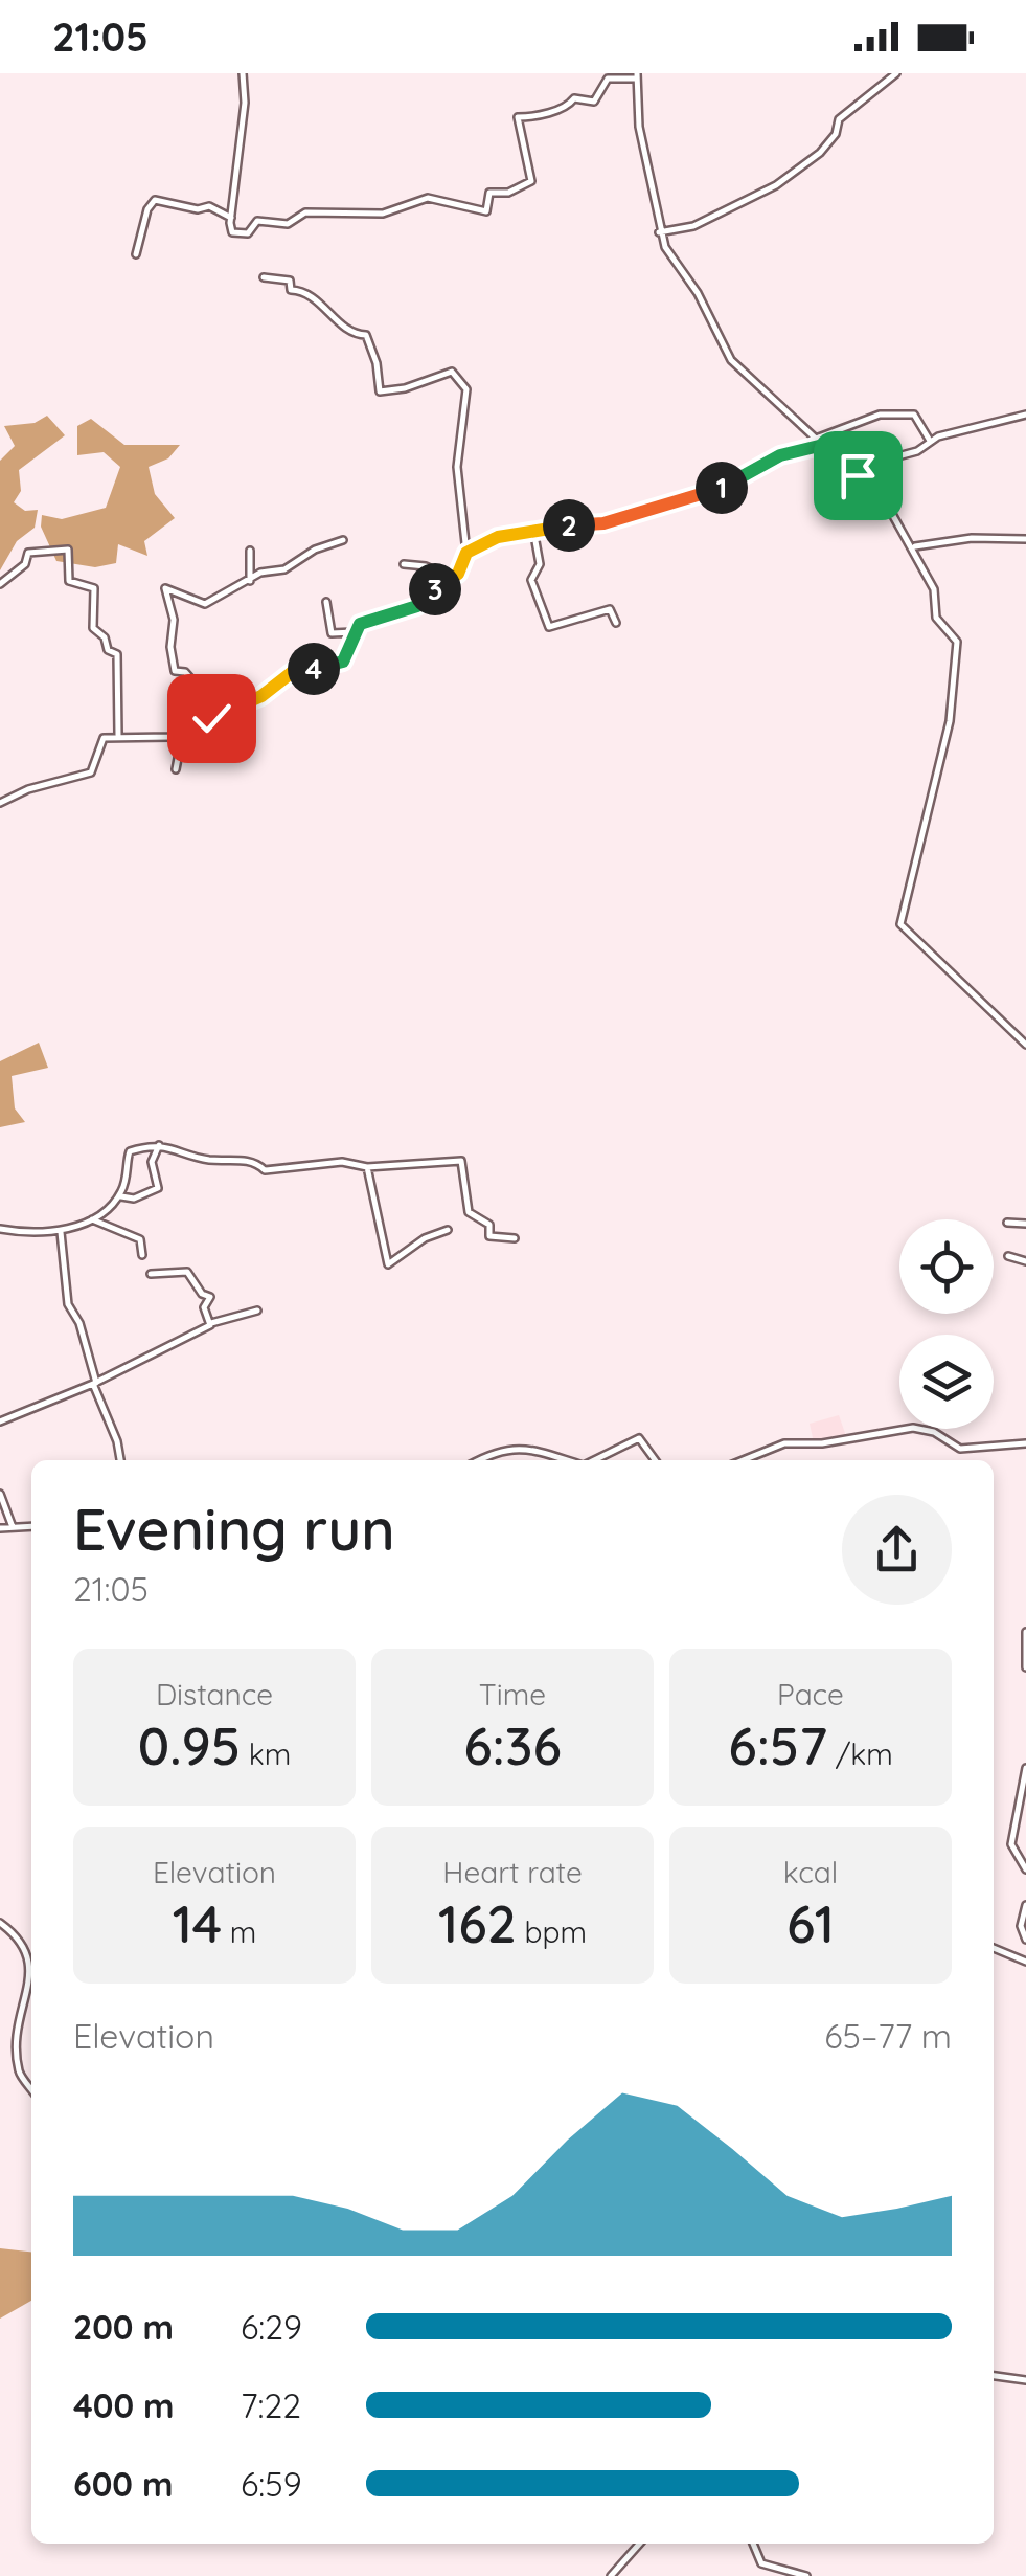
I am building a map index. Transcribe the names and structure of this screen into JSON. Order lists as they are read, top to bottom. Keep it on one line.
{"page":{"status":"21:05","pins":["1","2","3","4"],"heading":["Evening run","21:05"],"stats":[["Distance","0.95 km"],["Time","6:36"],["Pace","6:57 /km"],["Elevation","14 m"],["Heart rate","162 bpm"],["kcal","61"]],"chart":["Elevation","65–77 m"],"list":[{"name":"200 m","note":"6:29"},{"name":"400 m","note":"7:22"},{"name":"600 m","note":"6:59"}]}}
